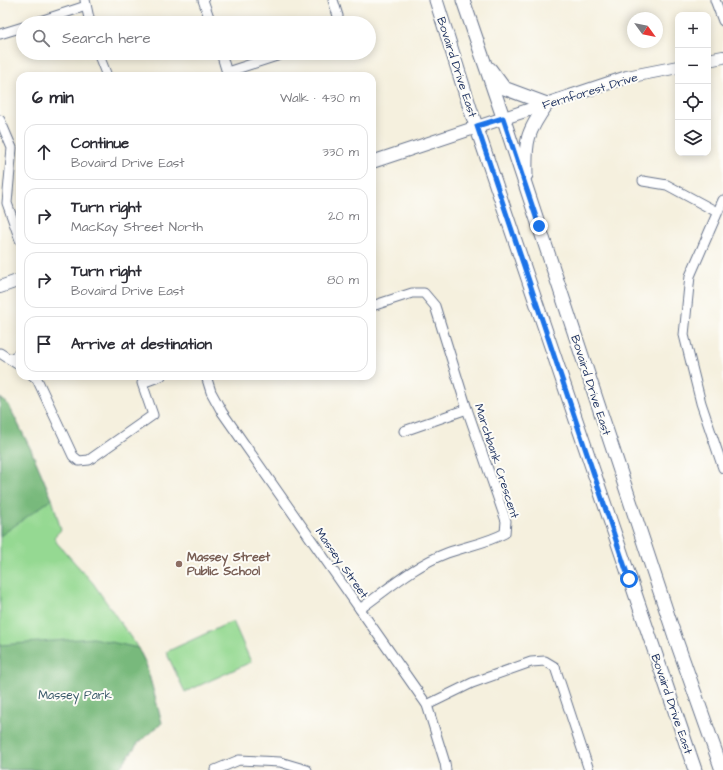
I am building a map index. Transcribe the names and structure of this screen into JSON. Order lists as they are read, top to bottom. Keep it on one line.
{"streets":{"main road":["Bovaird Drive East"],"street":["Fernforest Drive","Marchbank Crescent","Massey Street"]},"crossings":[["Bovaird Drive East","Fernforest Drive"],["Marchbank Crescent","Massey Street"]],"parks":["Massey Park"],"places":["Massey Street Public School"],"north":"bottom right","page":{"map_buttons":["+","−"],"search":"Search here","heading":["6 min","Walk · 430 m"],"list":[["Continue","Bovaird Drive East","330 m"],["Turn right","MacKay Street North","20 m"],["Turn right","Bovaird Drive East","80 m"],"Arrive at destination"]}}
